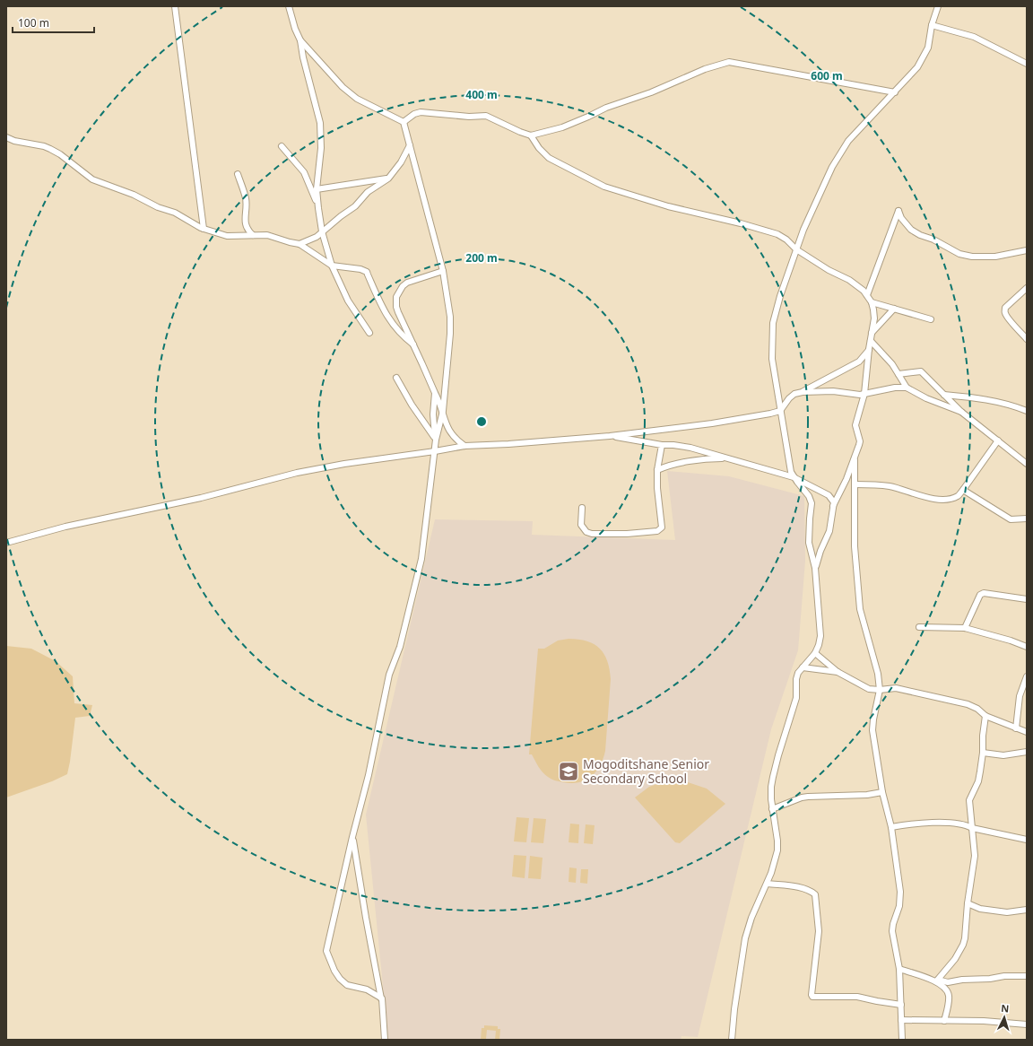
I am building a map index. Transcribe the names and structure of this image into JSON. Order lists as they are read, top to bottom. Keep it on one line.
{"places":{"school or university":["Mogoditshane Senior Secondary School"]},"scale_bar":"100 m","north":"top","rings":["600 m","400 m","200 m"]}
